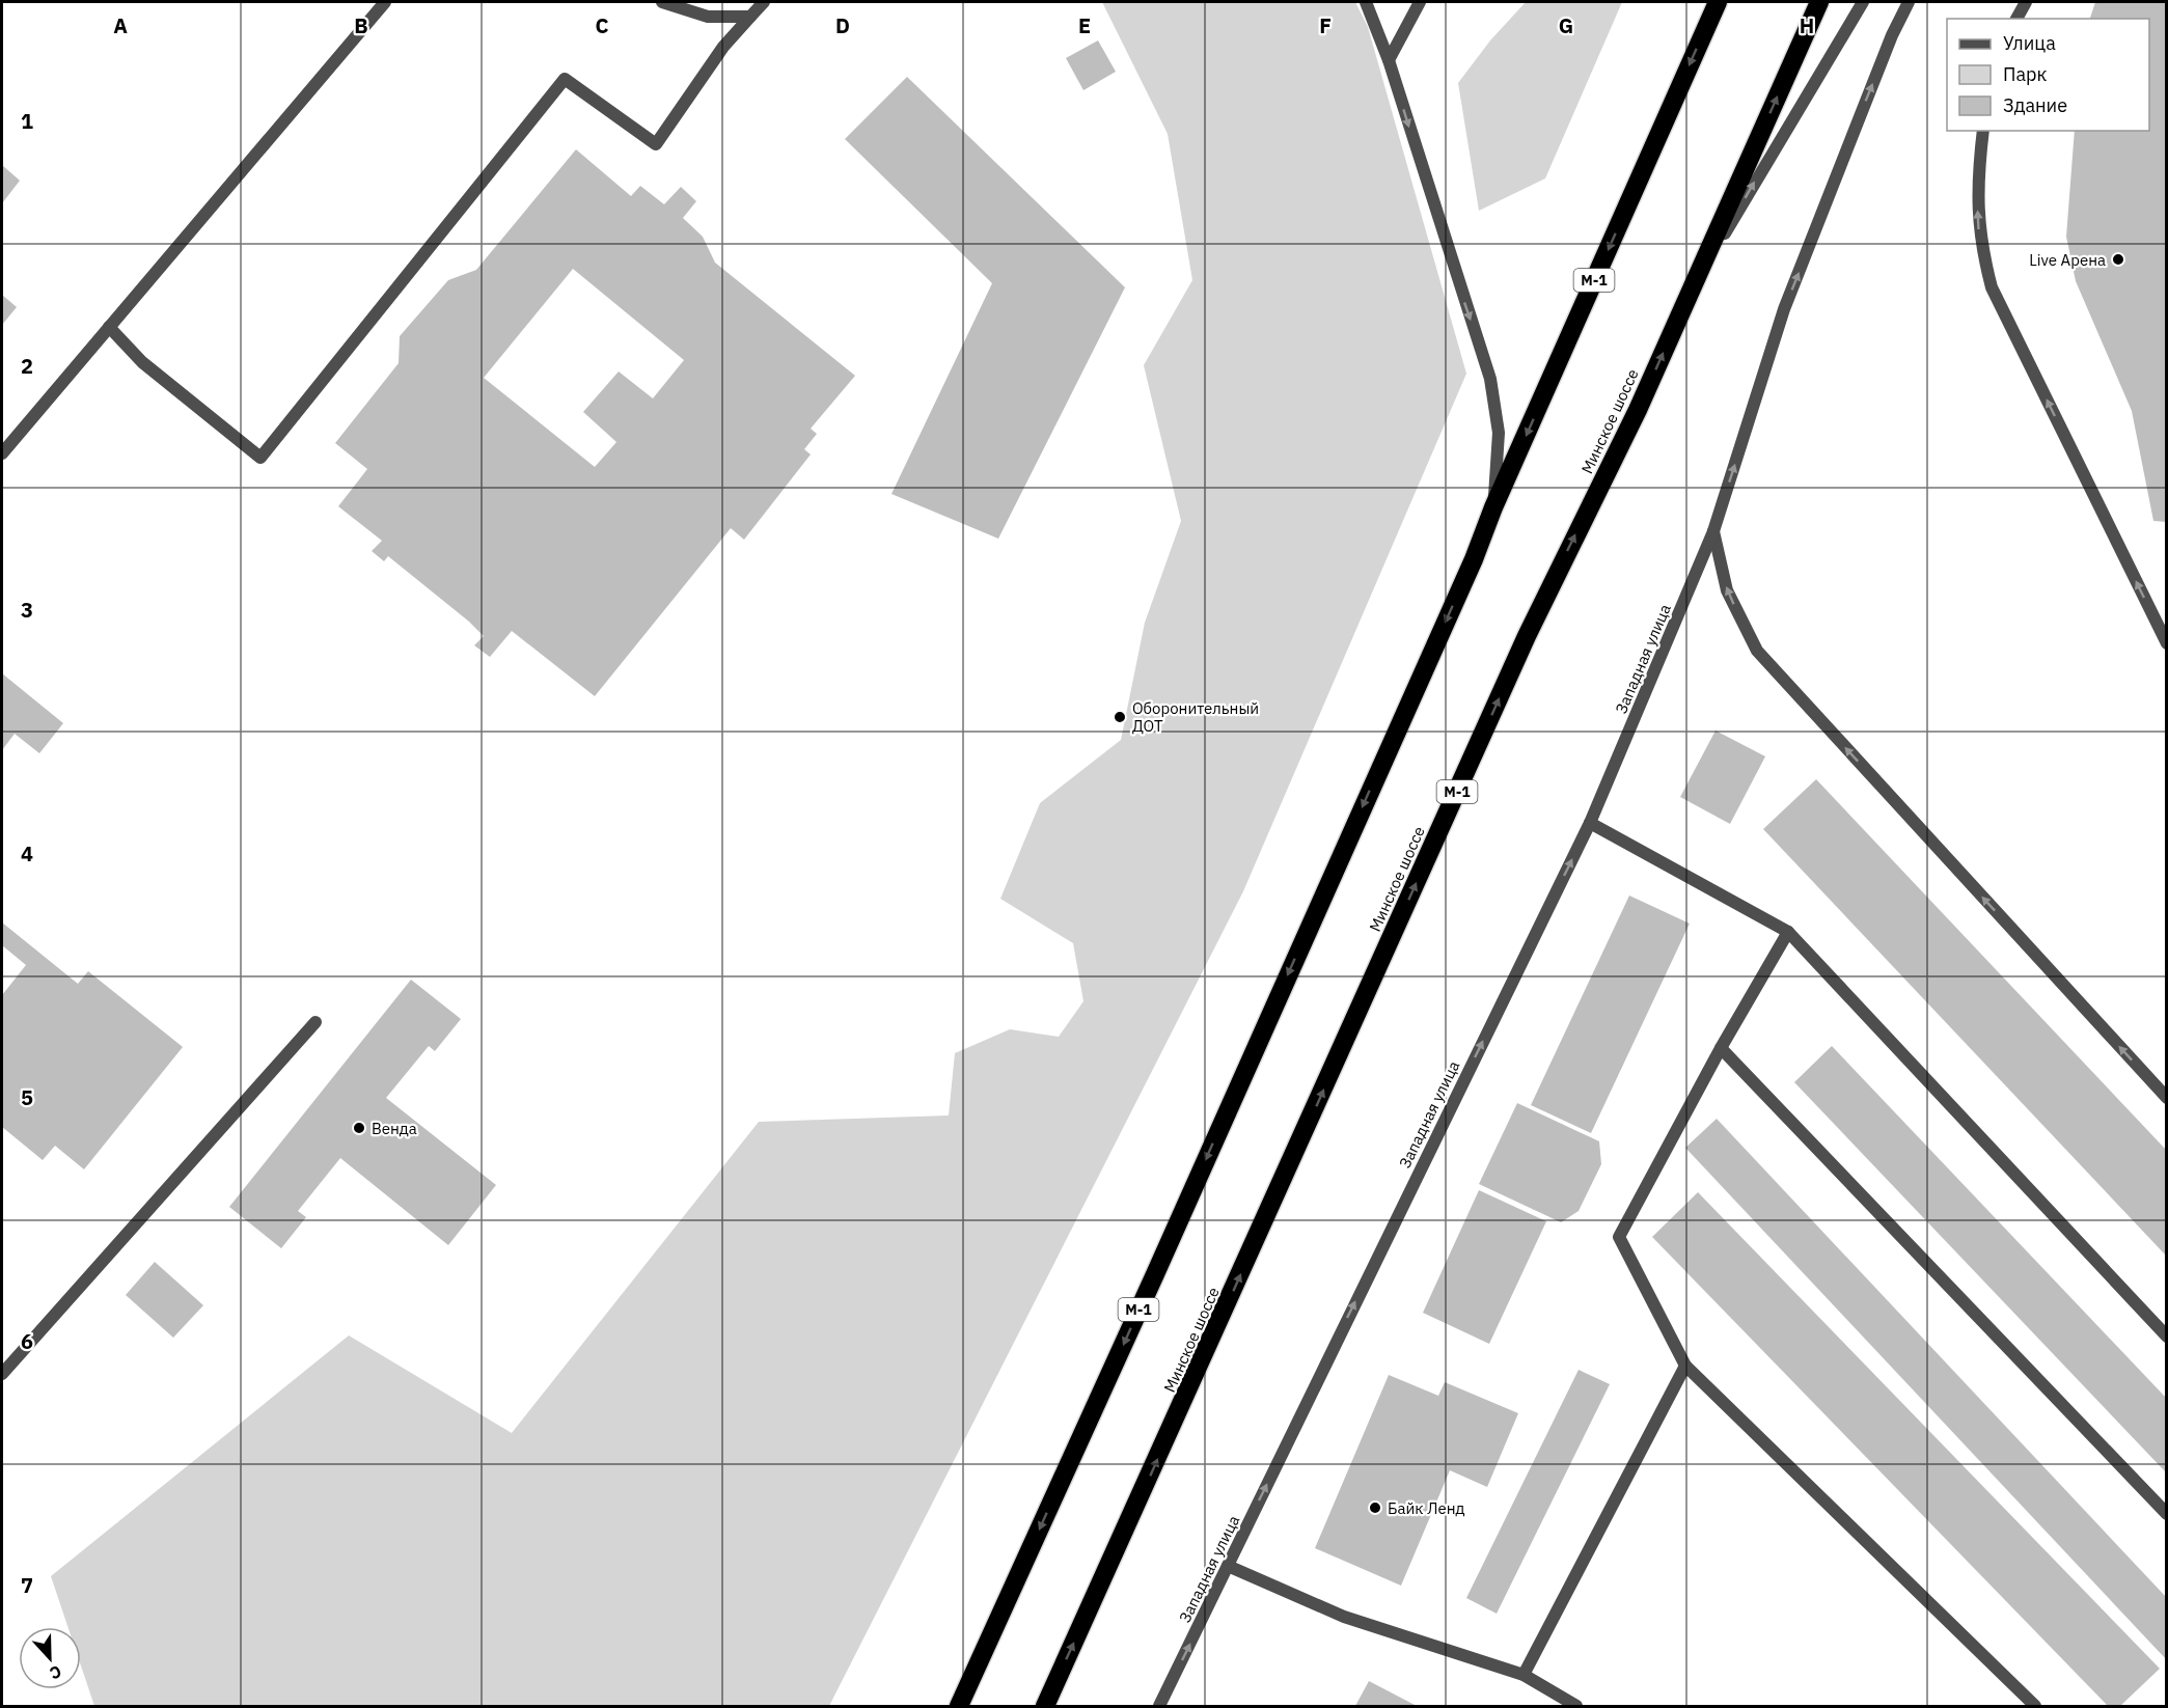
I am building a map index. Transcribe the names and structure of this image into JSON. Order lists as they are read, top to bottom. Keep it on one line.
{"streets":{"highway":["М-1","Минское шоссе"],"street":["Западная улица"]},"one_way":["Западная улица"],"places":["Live Арена","Оборонительный ДОТ","Венда","Байк Ленд"],"legend":["Улица","Парк","Здание"],"north":"bottom","grid":{"columns":["A","B","C","D","E","F","G","H"],"rows":["1","2","3","4","5","6","7"]}}
